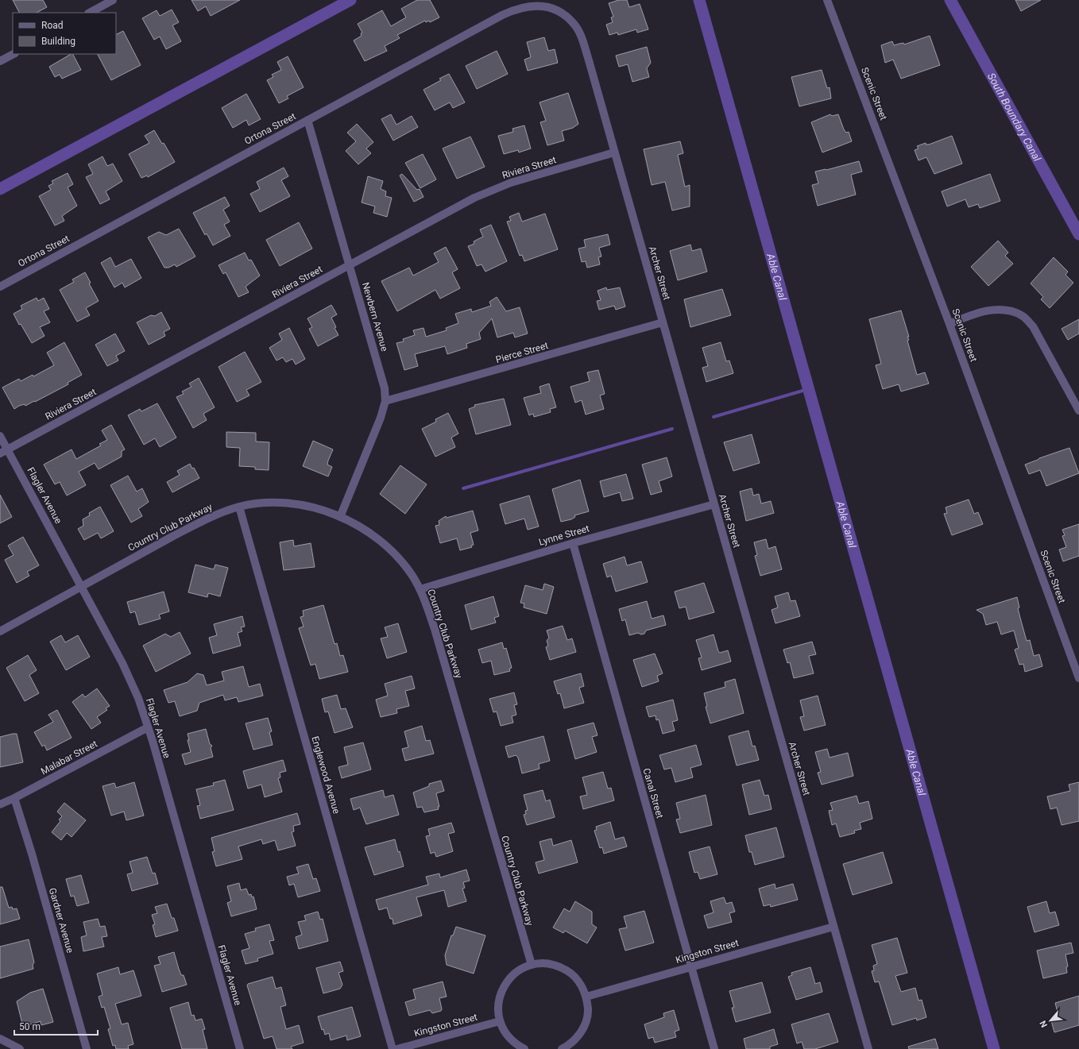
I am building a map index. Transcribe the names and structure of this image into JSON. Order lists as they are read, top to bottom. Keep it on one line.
{"streets":{"street":["Scenic Street","Ortona Street","Riviera Street","Archer Street","Newbern Avenue","Pierce Street","Flagler Avenue","Country Club Parkway","Lynne Street","Malabar Street","Englewood Avenue","Canal Street","Gardner Avenue","Kingston Street"]},"crossings":[["Ortona Street","Archer Street"],["Ortona Street","Newbern Avenue"],["Riviera Street","Archer Street"],["Riviera Street","Newbern Avenue"],["Riviera Street","Flagler Avenue"],["Archer Street","Pierce Street"],["Archer Street","Lynne Street"],["Archer Street","Kingston Street"],["Newbern Avenue","Pierce Street"],["Newbern Avenue","Country Club Parkway"],["Flagler Avenue","Country Club Parkway"],["Flagler Avenue","Malabar Street"],["Country Club Parkway","Lynne Street"],["Country Club Parkway","Englewood Avenue"],["Lynne Street","Canal Street"],["Malabar Street","Gardner Avenue"],["Canal Street","Kingston Street"]],"water":["South Boundary Canal","Able Canal"],"legend":["Road","Building"],"scale_bar":"50 m","north":"bottom left"}
